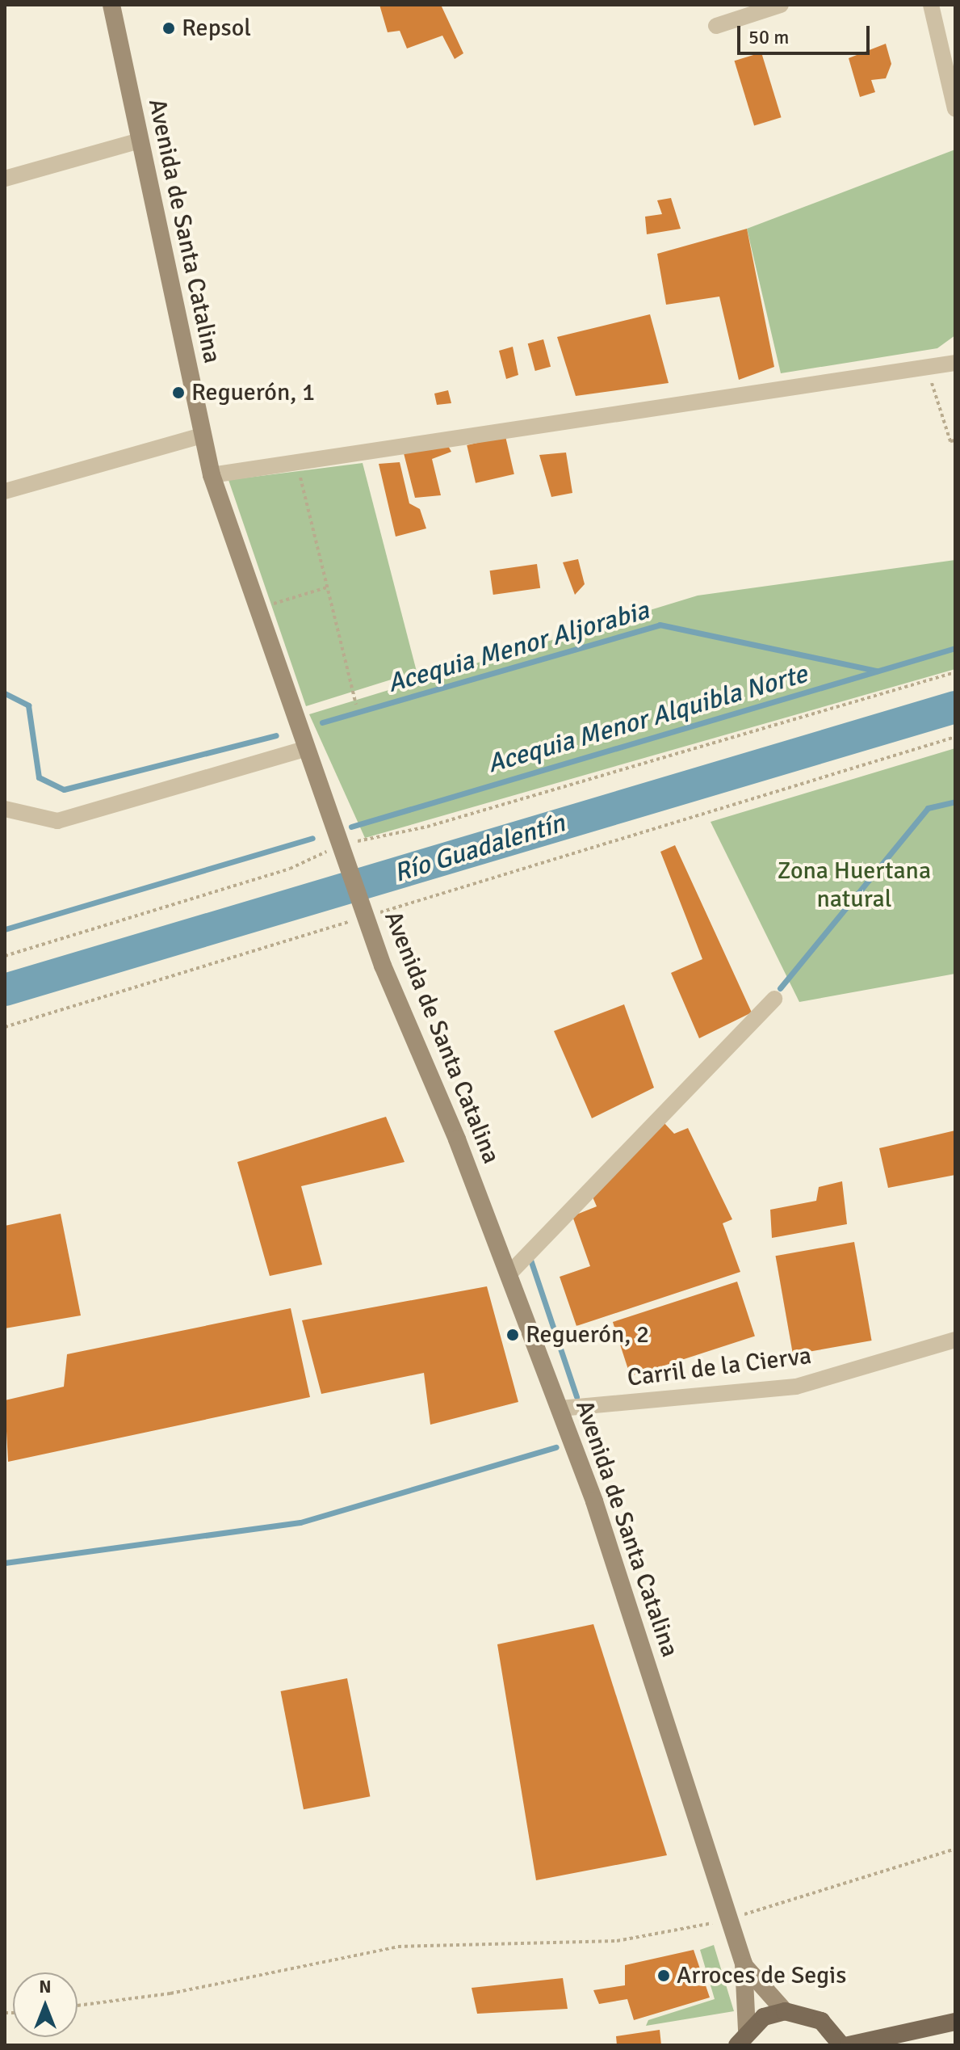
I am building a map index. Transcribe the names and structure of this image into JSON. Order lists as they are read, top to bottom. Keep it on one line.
{"streets":{"main road":["Avenida de Santa Catalina"],"street":["Carril de la Cierva"]},"crossings":[["Avenida de Santa Catalina","Carril de la Cierva"]],"water":["Acequia Menor Aljorabia","Acequia Menor Alquibla Norte","Río Guadalentín"],"parks":["Zona Huertana natural"],"places":["Repsol","Reguerón, 1","Reguerón, 2","Arroces de Segis"],"scale_bar":"50 m","north":"top"}
